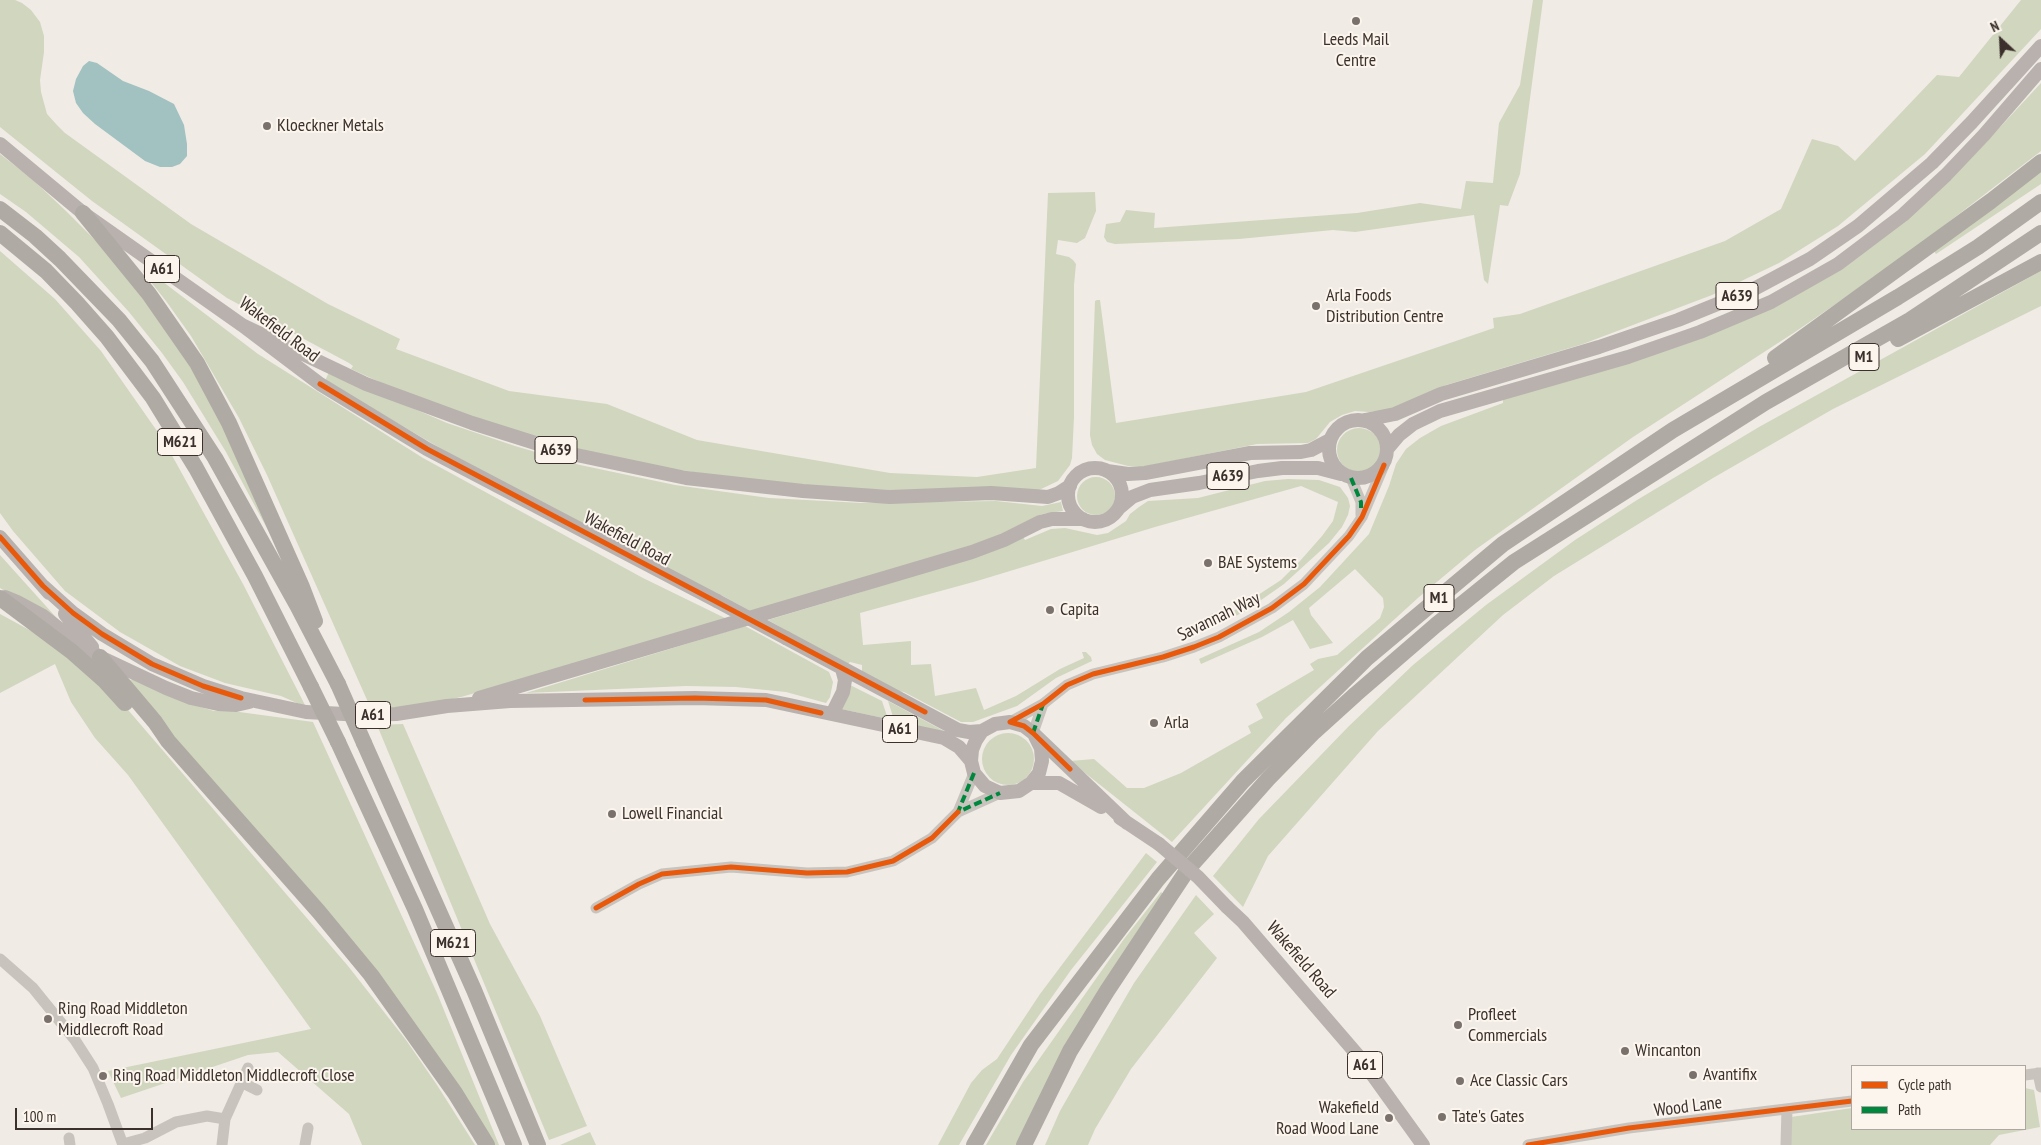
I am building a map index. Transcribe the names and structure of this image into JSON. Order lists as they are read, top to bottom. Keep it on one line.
{"streets":{"highway":["M1","M621"],"main road":["A61","A639","Wakefield Road"],"street":["Savannah Way","Wood Lane"]},"crossings":[["A61","Wakefield Road"],["A61","Savannah Way"],["A639","Wakefield Road"],["A639","Savannah Way"],["Wakefield Road","M621"],["Wakefield Road","Savannah Way"]],"places":["Leeds Mail Centre","Kloeckner Metals","Arla Foods Distribution Centre","BAE Systems","Capita","Arla","Lowell Financial","Ring Road Middleton Middlecroft Road","Profleet Commercials","Wincanton","Avantifix","Ring Road Middleton Middlecroft Close","Ace Classic Cars","Tate's Gates","Wakefield Road Wood Lane"],"legend":["Cycle path","Path"],"scale_bar":"100 m","north":"top left"}
